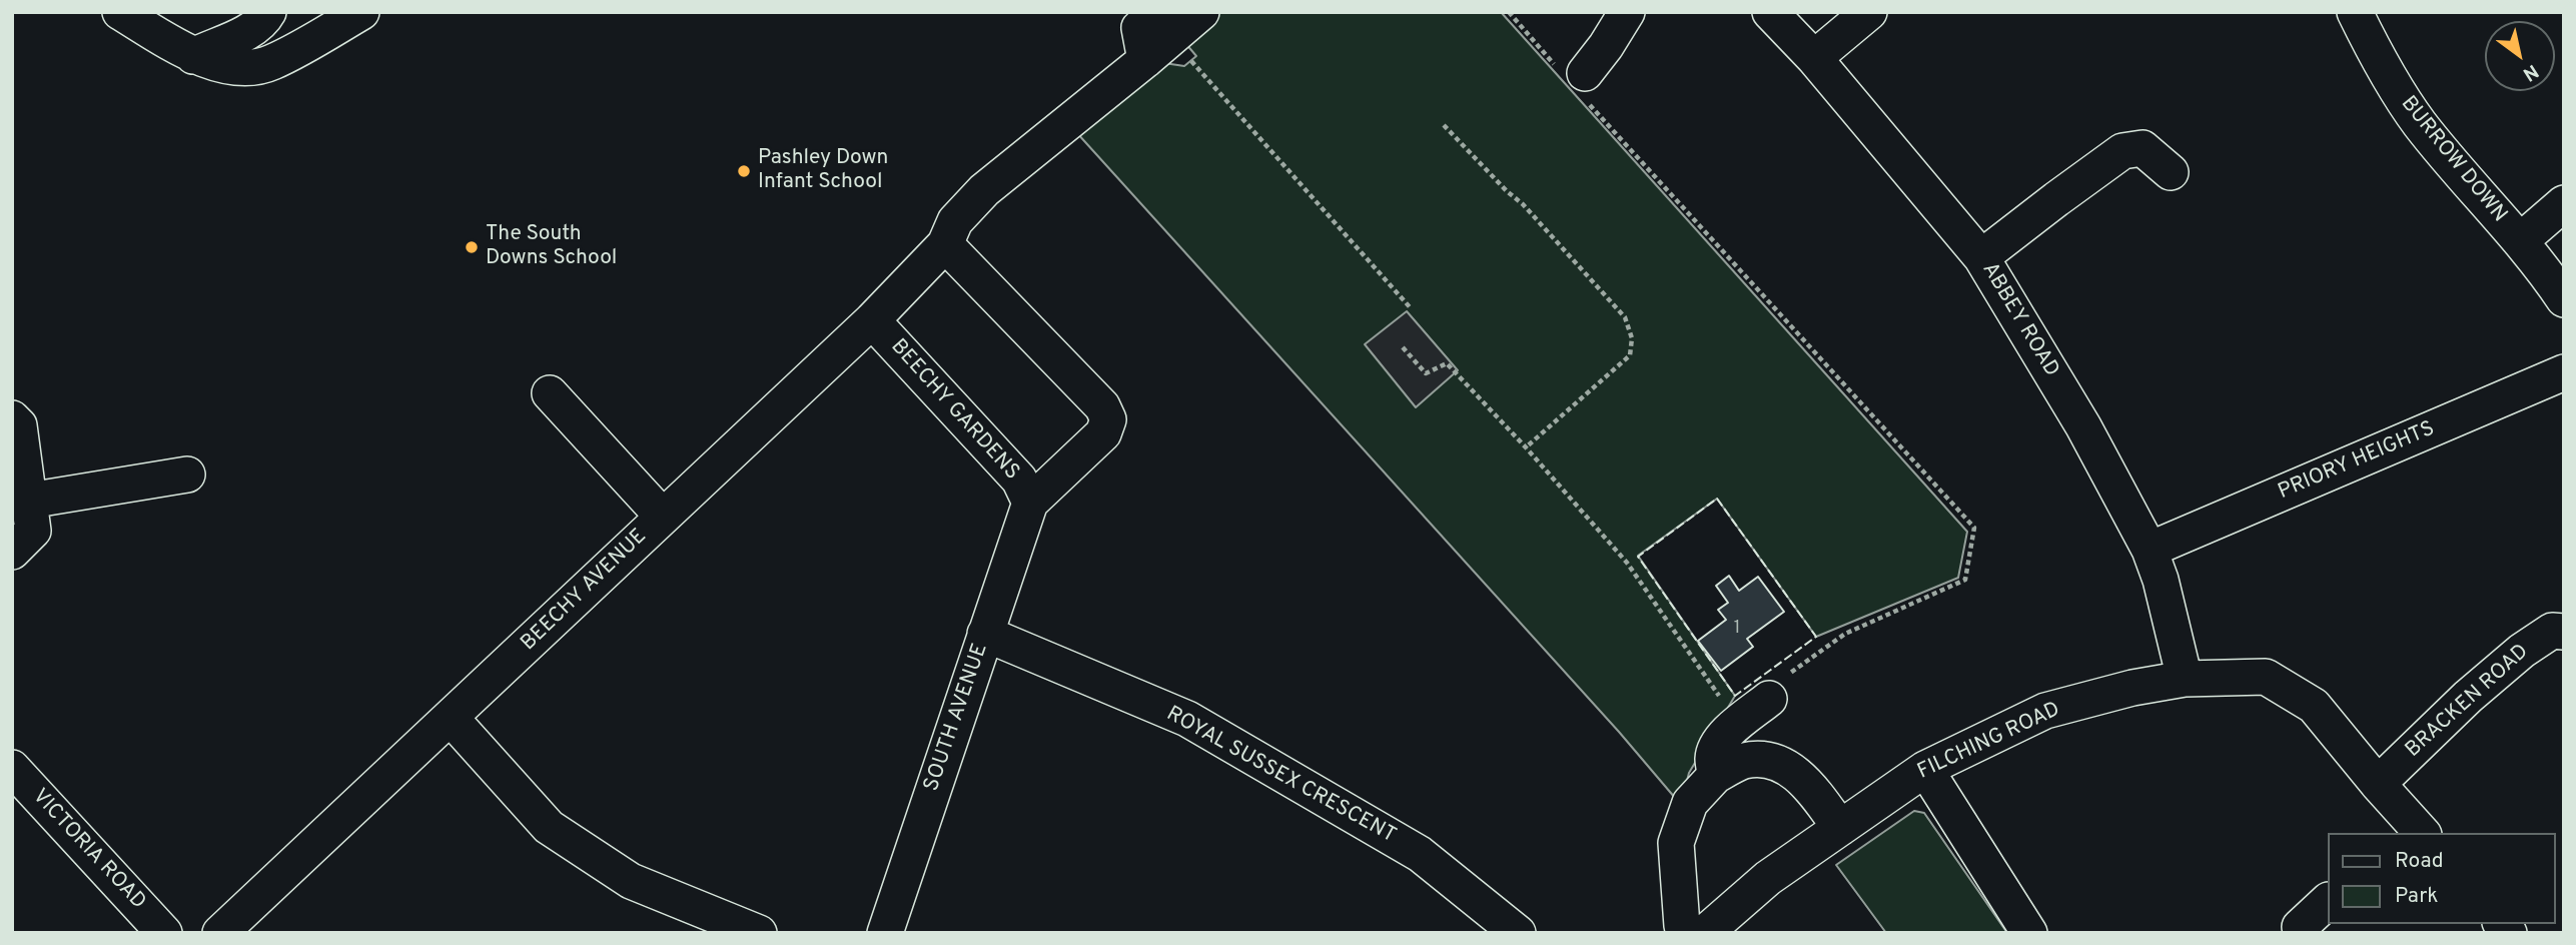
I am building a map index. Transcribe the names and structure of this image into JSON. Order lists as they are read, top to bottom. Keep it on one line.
{"streets":{"street":["BURROW DOWN","ABBEY ROAD","BEECHY GARDENS","PRIORY HEIGHTS","BEECHY AVENUE","BRACKEN ROAD","SOUTH AVENUE","FILCHING ROAD","ROYAL SUSSEX CRESCENT","VICTORIA ROAD"]},"crossings":[["ABBEY ROAD","PRIORY HEIGHTS"],["ABBEY ROAD","FILCHING ROAD"],["BEECHY GARDENS","BEECHY AVENUE"],["BEECHY GARDENS","SOUTH AVENUE"],["BRACKEN ROAD","FILCHING ROAD"],["SOUTH AVENUE","ROYAL SUSSEX CRESCENT"]],"places":["Pashley Down Infant School","The South Downs School"],"house_numbers":["1"],"legend":["Road","Park"],"north":"bottom right"}
